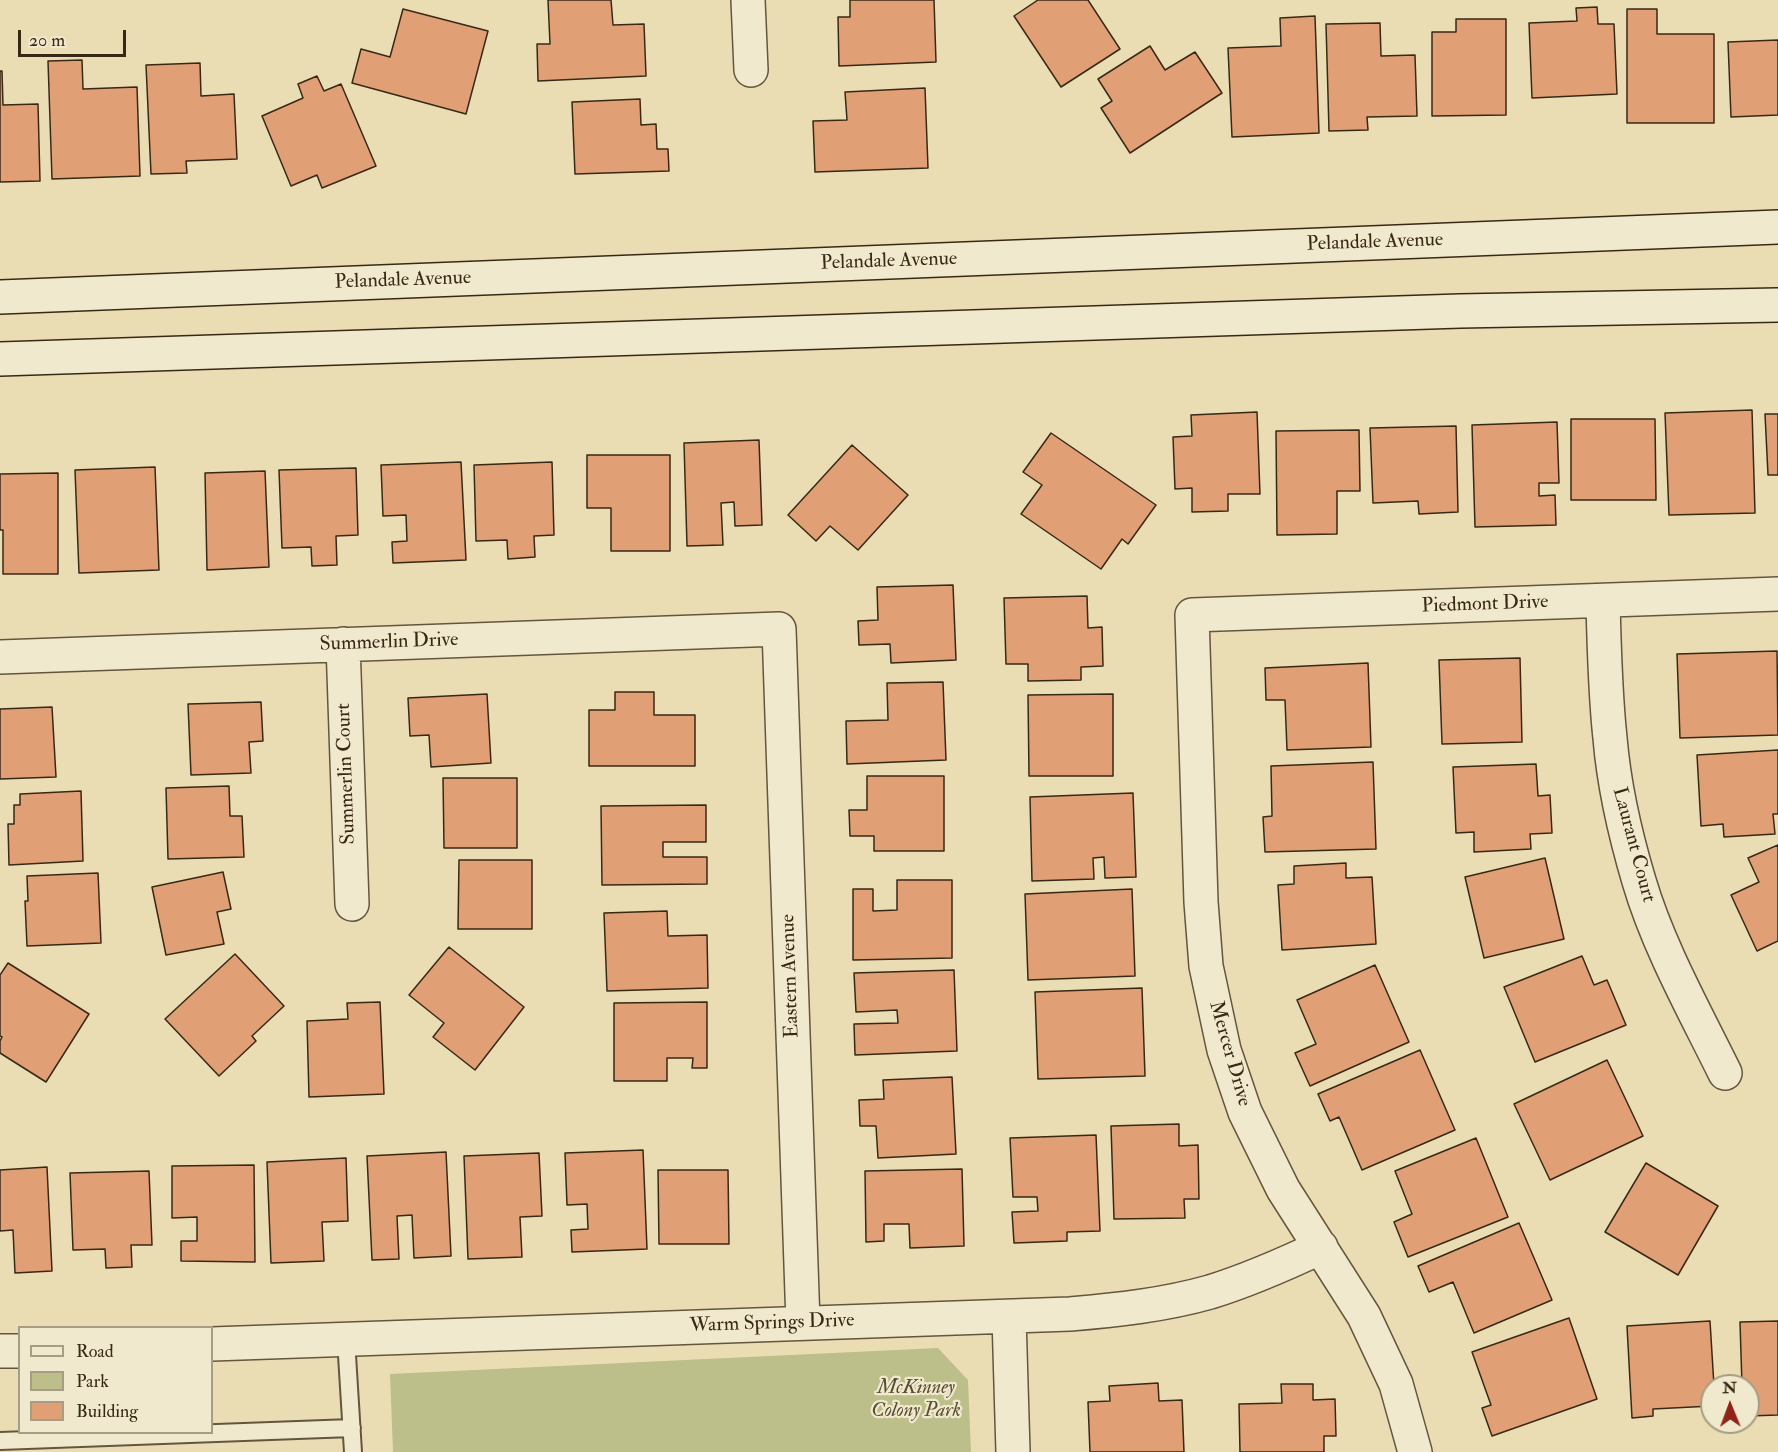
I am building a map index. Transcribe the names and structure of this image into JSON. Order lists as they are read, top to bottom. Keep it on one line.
{"streets":{"street":["Pelandale Avenue","Piedmont Drive","Summerlin Drive","Summerlin Court","Laurant Court","Eastern Avenue","Mercer Drive","Warm Springs Drive"]},"crossings":[["Piedmont Drive","Laurant Court"],["Piedmont Drive","Mercer Drive"],["Summerlin Drive","Summerlin Court"],["Summerlin Drive","Eastern Avenue"],["Eastern Avenue","Warm Springs Drive"],["Mercer Drive","Warm Springs Drive"]],"parks":["McKinney Colony Park"],"legend":["Road","Park","Building"],"scale_bar":"20 m","north":"top"}
